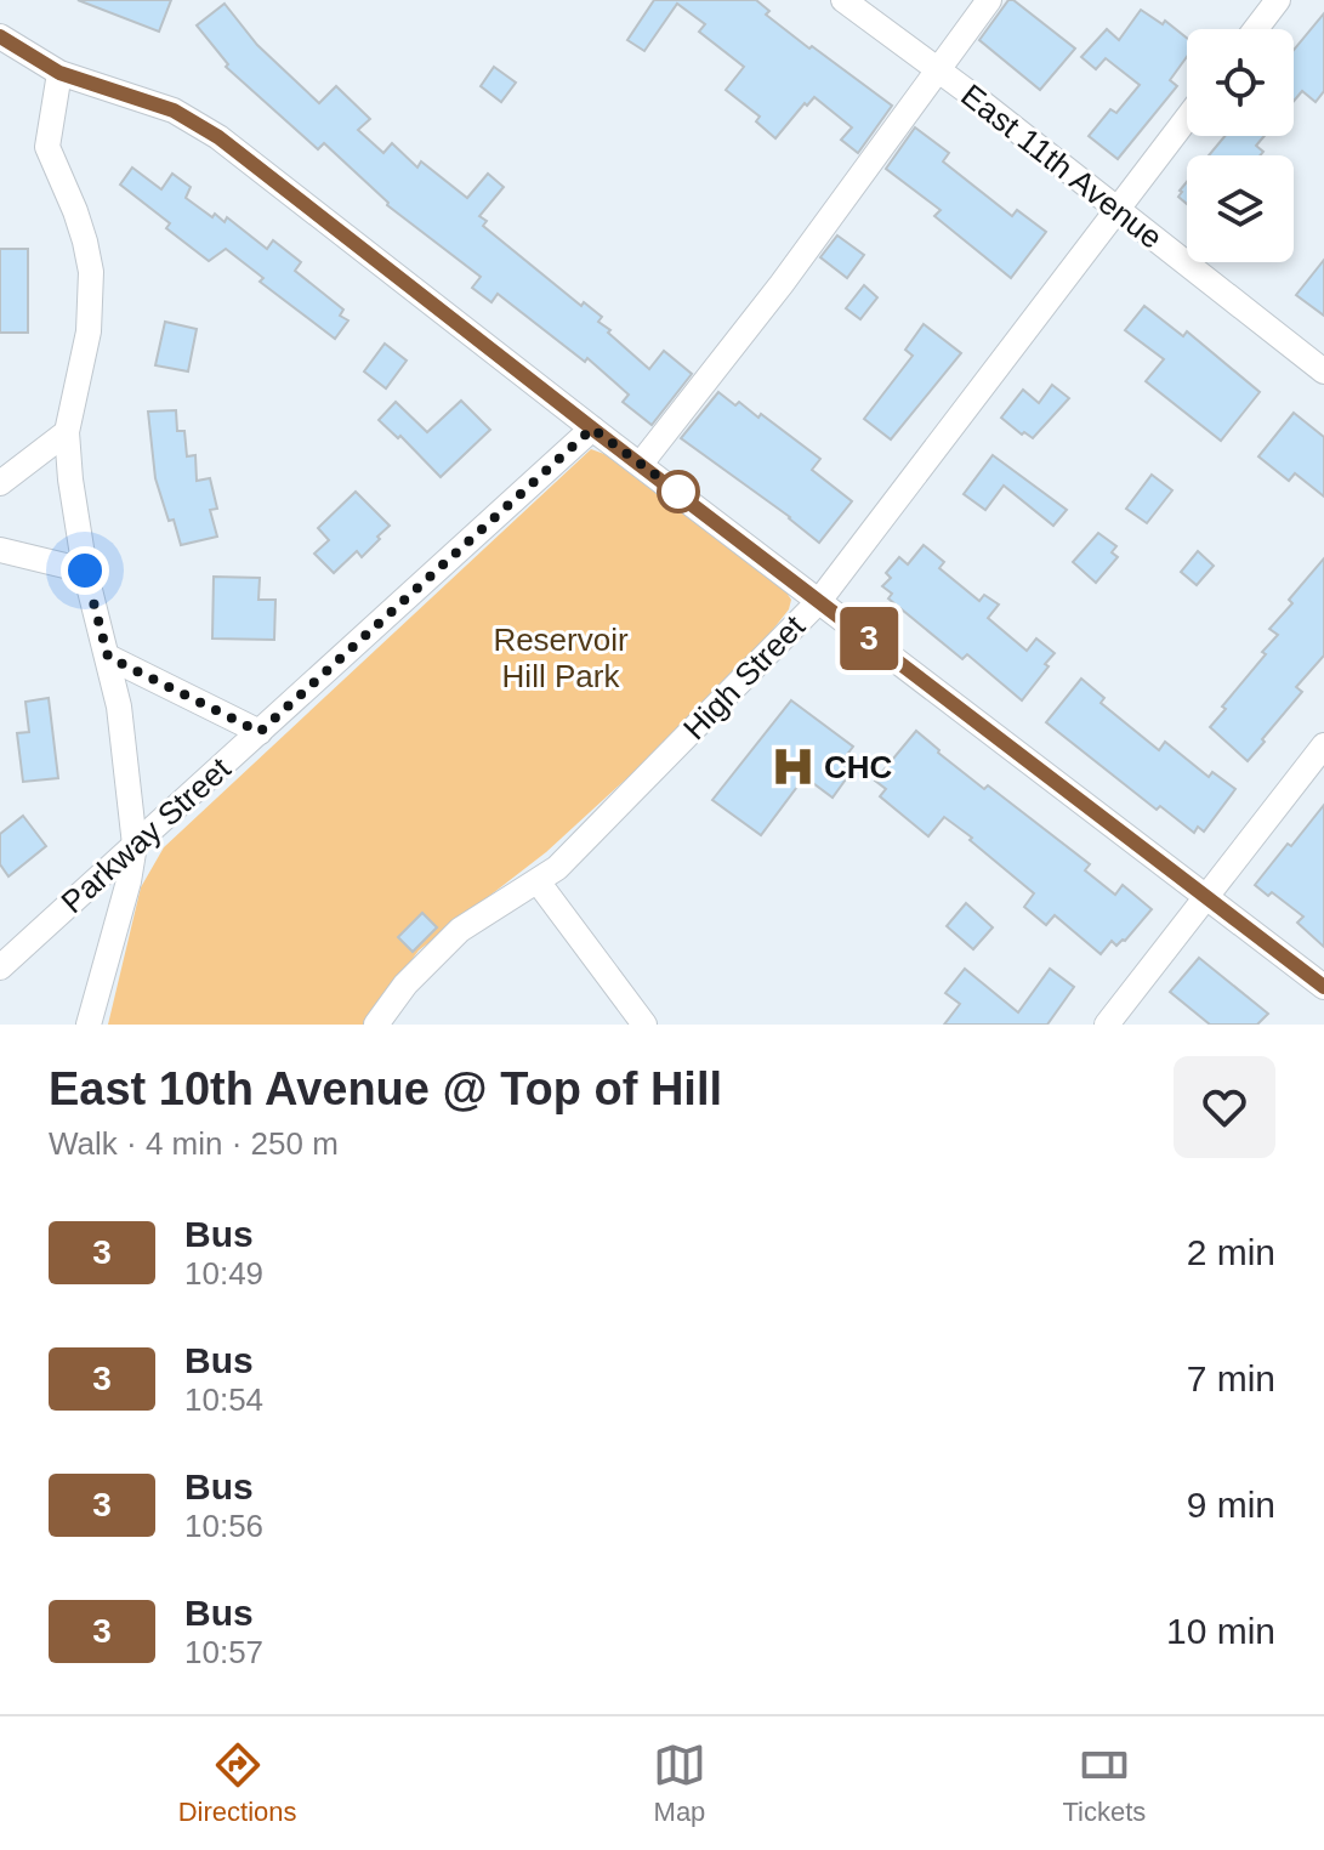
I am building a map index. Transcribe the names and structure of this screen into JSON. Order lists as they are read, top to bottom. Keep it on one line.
{"streets":{"street":["East 11th Avenue","High Street","Parkway Street"]},"crossings":[["East 11th Avenue","High Street"]],"parks":["Reservoir Hill Park"],"places":{"hospital":["CHC"]},"lines":["bus line 3"],"page":{"on_map":"3","heading":["East 10th Avenue @ Top of Hill","Walk · 4 min · 250 m"],"list":[{"mark":"3","name":"Bus","note":"10:49","value":"2 min"},{"mark":"3","name":"Bus","note":"10:54","value":"7 min"},{"mark":"3","name":"Bus","note":"10:56","value":"9 min"},{"mark":"3","name":"Bus","note":"10:57","value":"10 min"}],"tabs":["Directions","Map","Tickets"]}}
